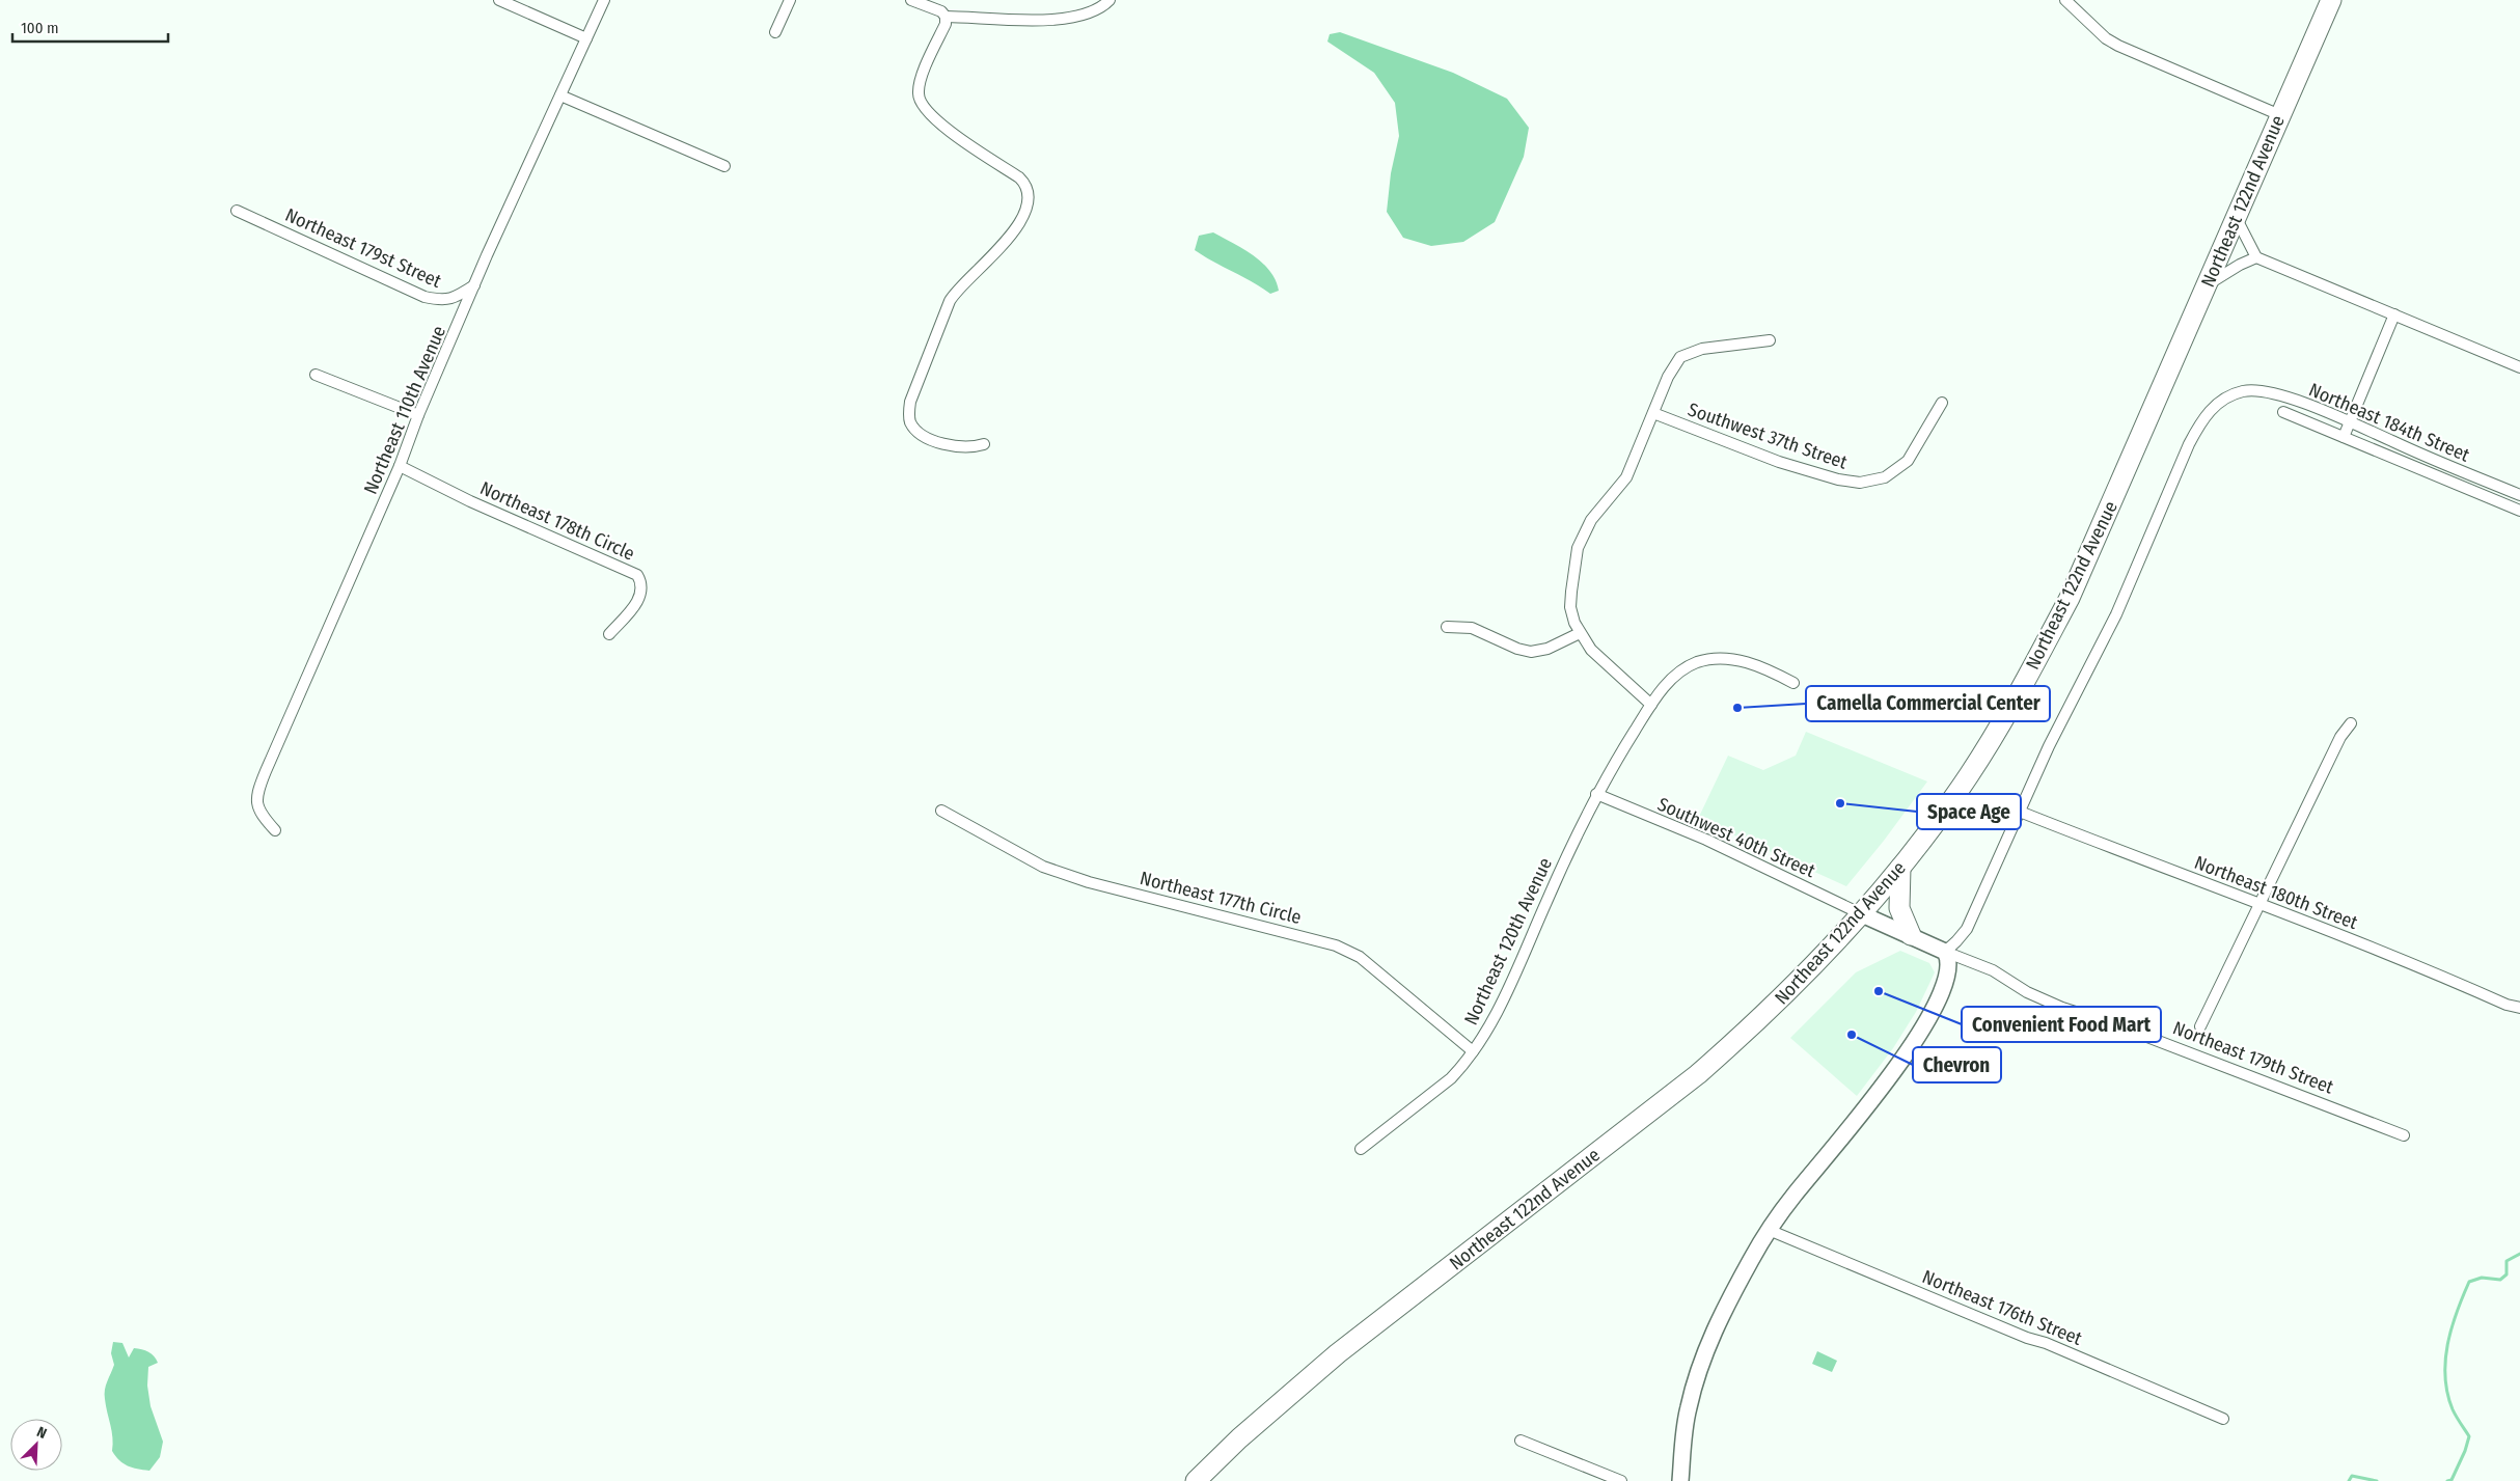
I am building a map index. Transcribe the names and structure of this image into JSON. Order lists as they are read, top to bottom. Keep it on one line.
{"streets":{"highway":["Northeast 122nd Avenue"],"main road":["Northeast 179th Street"],"street":["Northeast 179st Street","Northeast 110th Avenue","Northeast 184th Street","Southwest 37th Street","Northeast 178th Circle","Southwest 40th Street","Northeast 180th Street","Northeast 177th Circle","Northeast 120th Avenue","Northeast 176th Street"]},"crossings":[["Northeast 122nd Avenue","Southwest 40th Street"],["Northeast 122nd Avenue","Northeast 179th Street"],["Northeast 179st Street","Northeast 110th Avenue"],["Northeast 110th Avenue","Northeast 178th Circle"],["Northeast 184th Street","Northeast 180th Street"],["Southwest 40th Street","Northeast 120th Avenue"],["Southwest 40th Street","Northeast 179th Street"],["Northeast 177th Circle","Northeast 120th Avenue"]],"places":["Camella Commercial Center","Space Age","Convenient Food Mart","Chevron"],"scale_bar":"100 m","north":"top right"}
